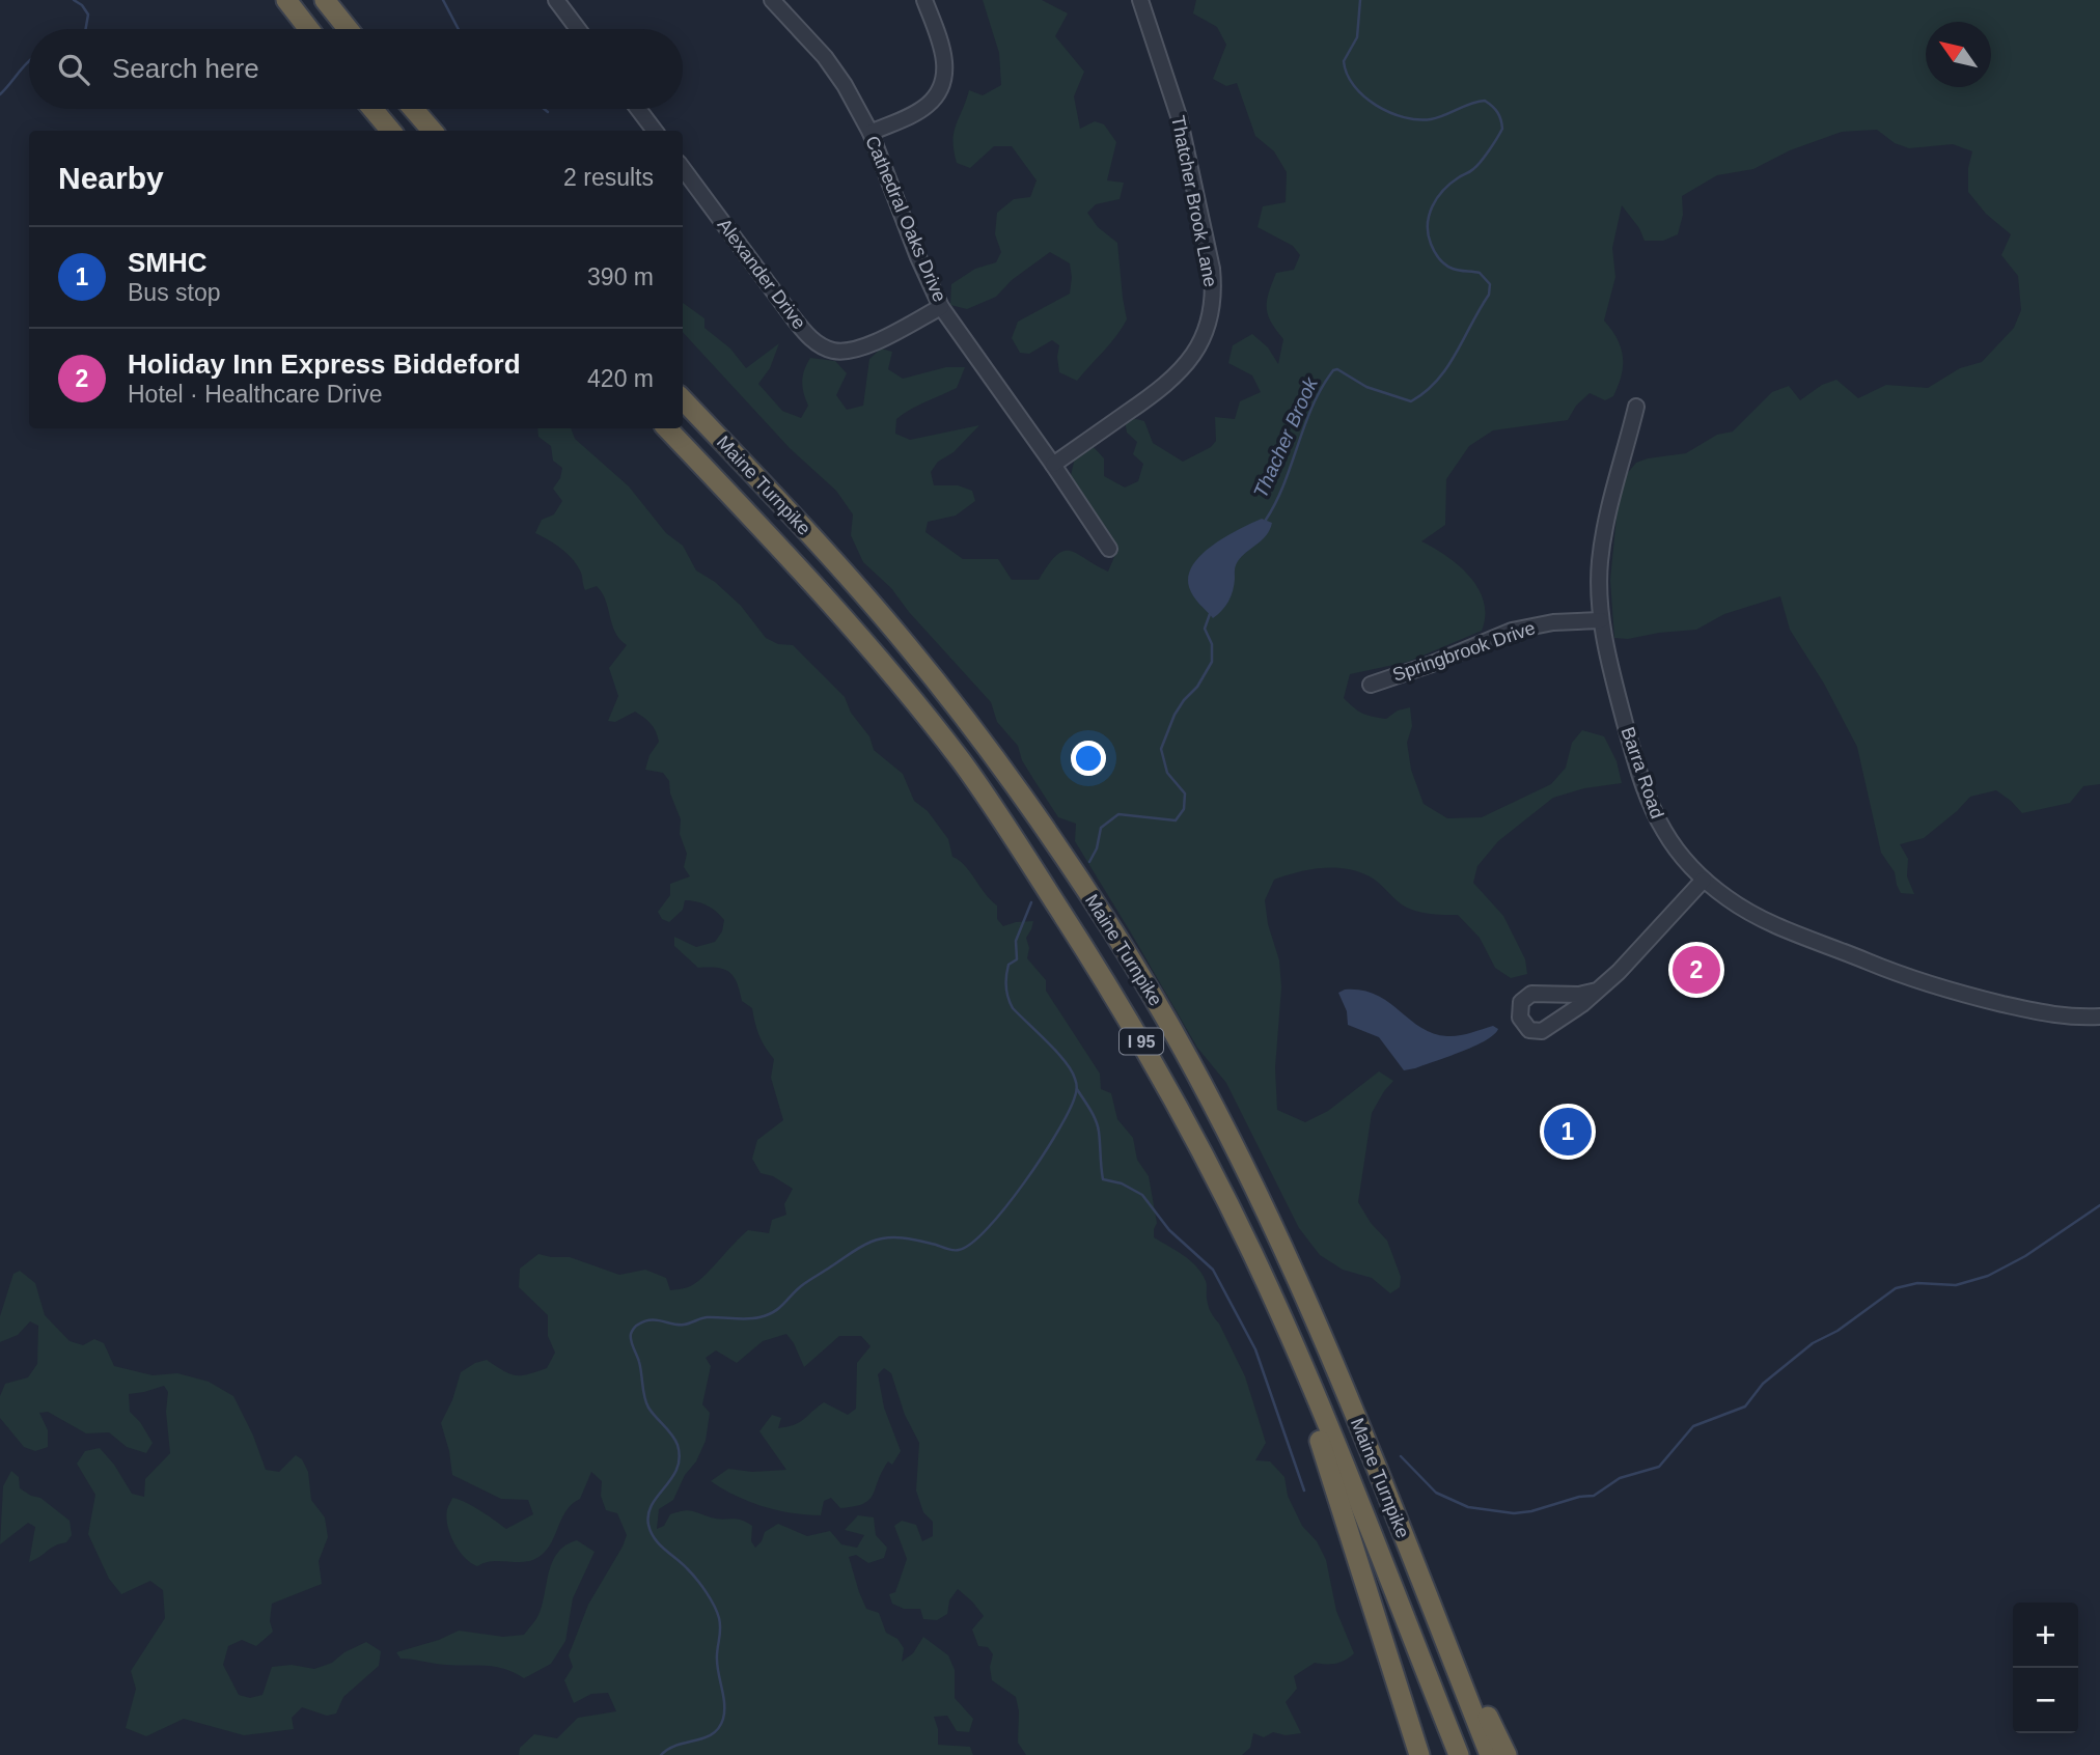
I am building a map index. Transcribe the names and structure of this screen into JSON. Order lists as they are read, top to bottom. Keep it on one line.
{"streets":{"highway":["Maine Turnpike","I 95"],"street":["Thatcher Brook Lane","Cathedral Oaks Drive","Alexander Drive","Springbrook Drive","Barra Road"]},"crossings":[["Thatcher Brook Lane","Cathedral Oaks Drive"],["Cathedral Oaks Drive","Alexander Drive"],["Springbrook Drive","Barra Road"]],"water":["Thacher Brook"],"north":"top left","page":{"search":"Search here","heading":["Nearby","2 results"],"list":[{"mark":"1","name":"SMHC","note":"Bus stop","value":"390 m"},{"mark":"2","name":"Holiday Inn Express Biddeford","note":"Hotel · Healthcare Drive","value":"420 m"}],"pins":["2","1"],"map_buttons":["+","−"]}}
